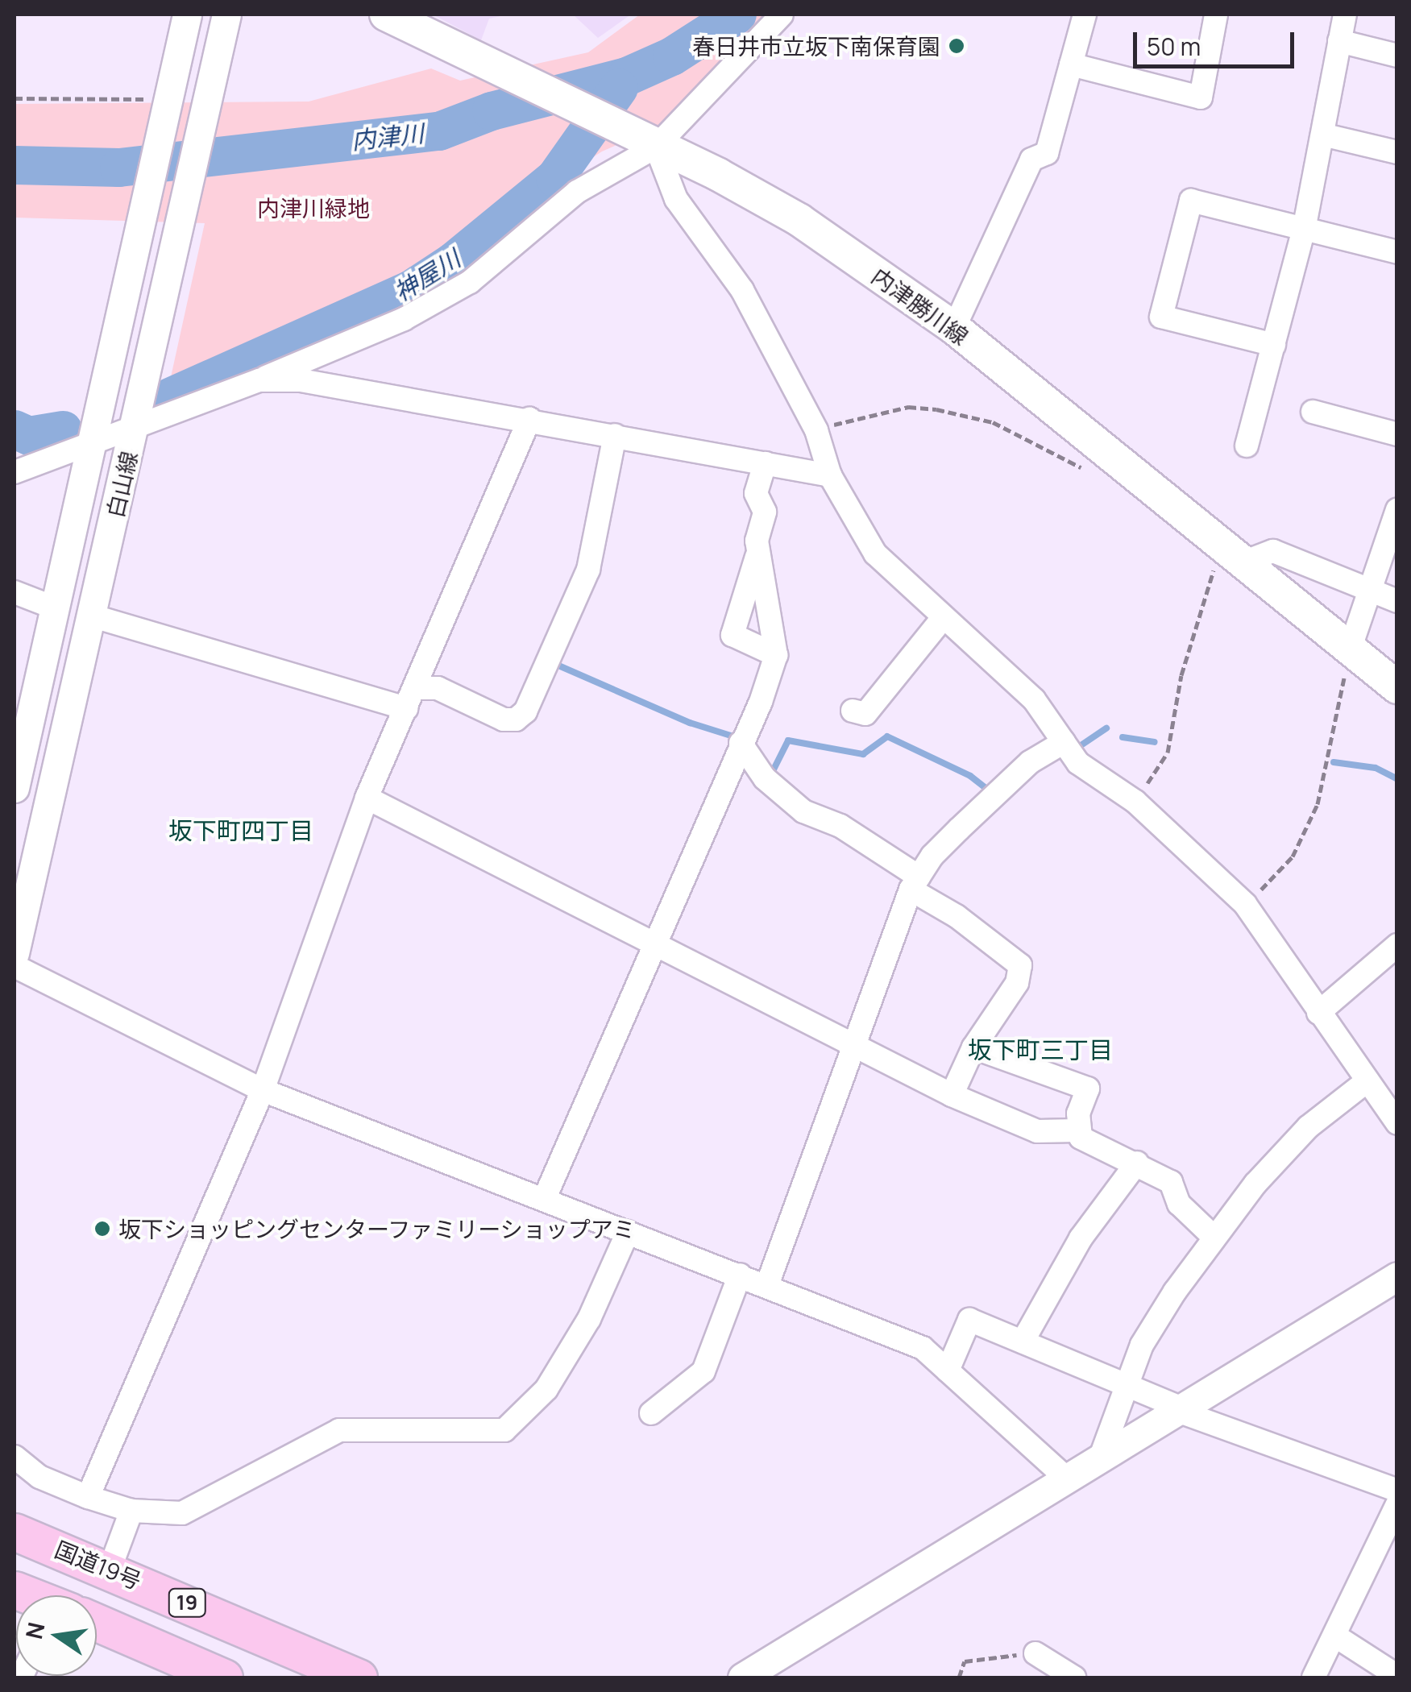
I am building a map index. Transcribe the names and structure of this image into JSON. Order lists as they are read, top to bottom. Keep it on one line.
{"streets":{"highway":["国道19号","19"],"main road":["内津勝川線"],"street":["白山線"]},"districts":["坂下町四丁目","坂下町三丁目"],"water":["内津川","神屋川"],"parks":["内津川緑地"],"places":["春日井市立坂下南保育園","坂下ショッピングセンターファミリーショップアミ"],"scale_bar":"50 m","north":"left"}
